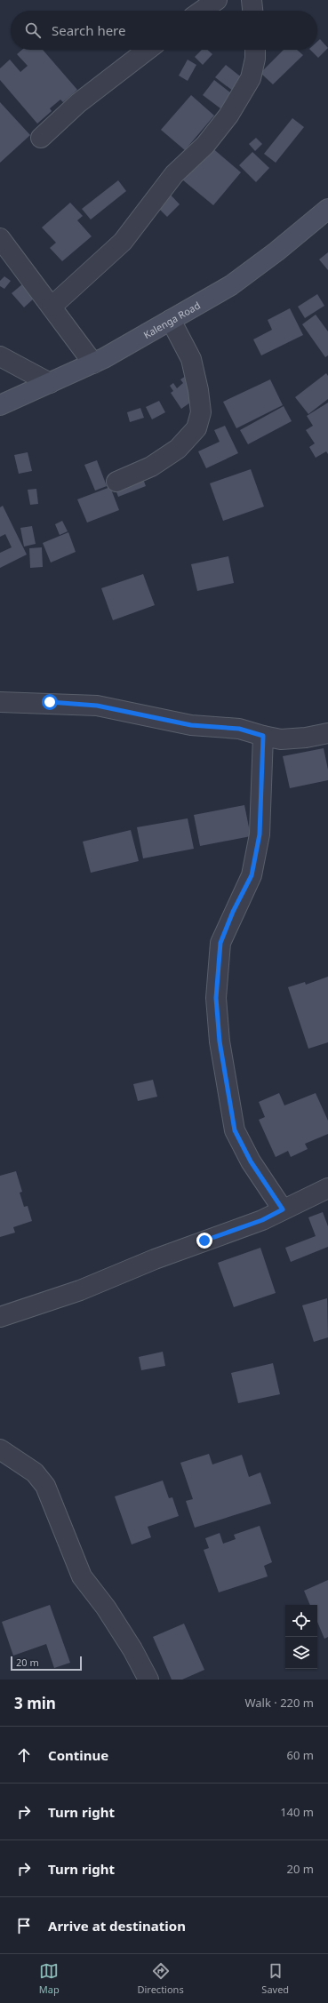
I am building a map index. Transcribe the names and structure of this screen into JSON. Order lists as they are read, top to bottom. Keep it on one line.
{"streets":{"main road":["Kalenga Road"]},"scale_bar":"20 m","page":{"search":"Search here","scale":"20 m","heading":["3 min","Walk · 220 m"],"list":[["Continue","60 m"],["Turn right","140 m"],["Turn right","20 m"],"Arrive at destination"],"nav":["Map","Directions","Saved"]}}
